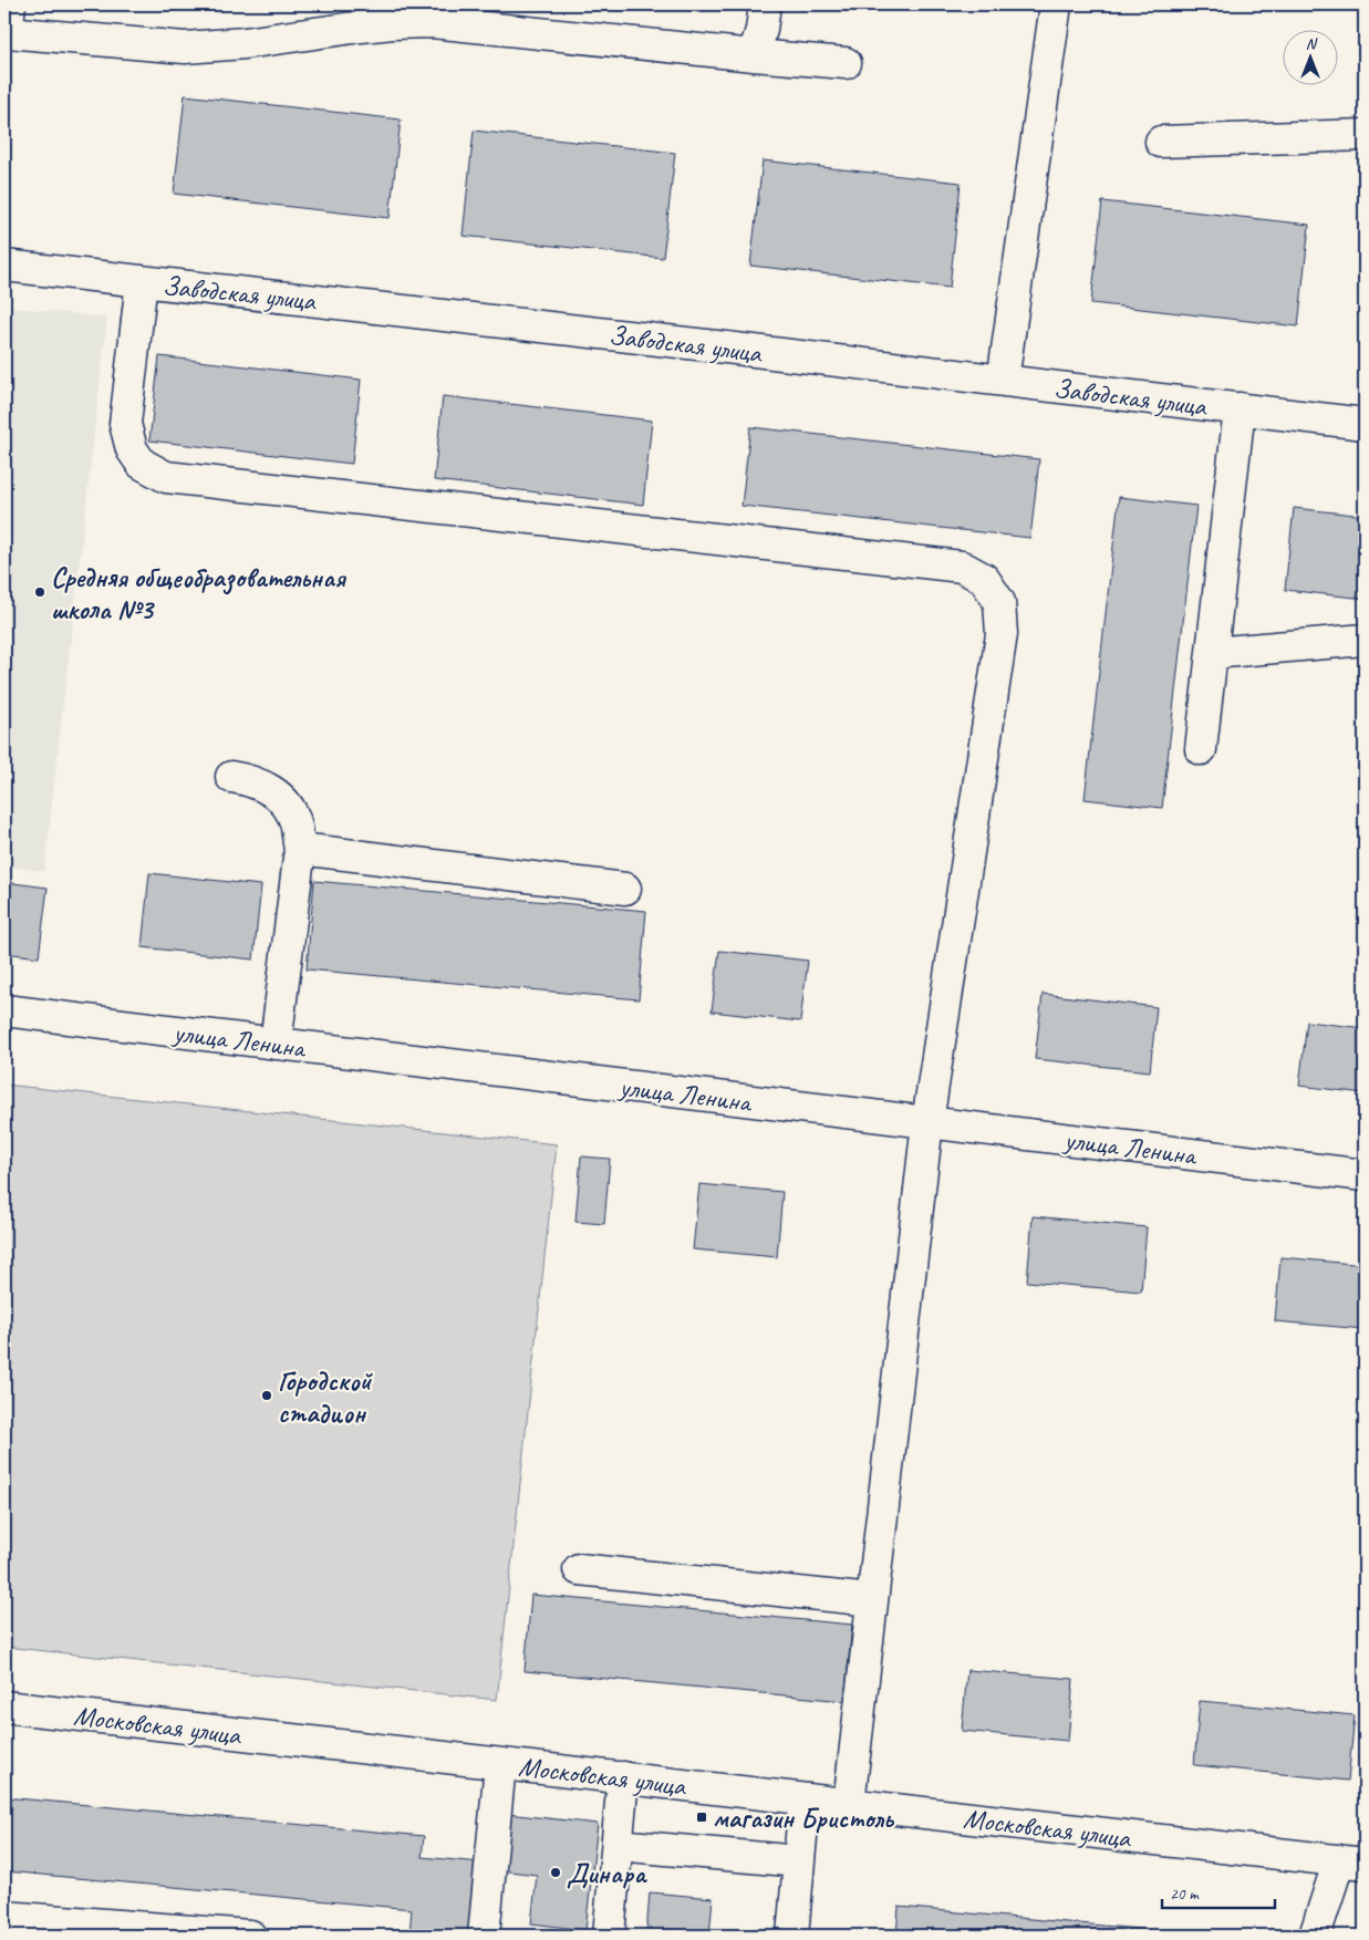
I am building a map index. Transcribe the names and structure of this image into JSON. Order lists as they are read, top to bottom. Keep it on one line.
{"streets":{"street":["Заводская улица","улица Ленина","Московская улица"]},"places":{"other":["Cредняя общеобразовательная школа №3","Городской стадион","Динара"],"transit":["магазин Бристоль"]},"scale_bar":"20 m","north":"top"}
